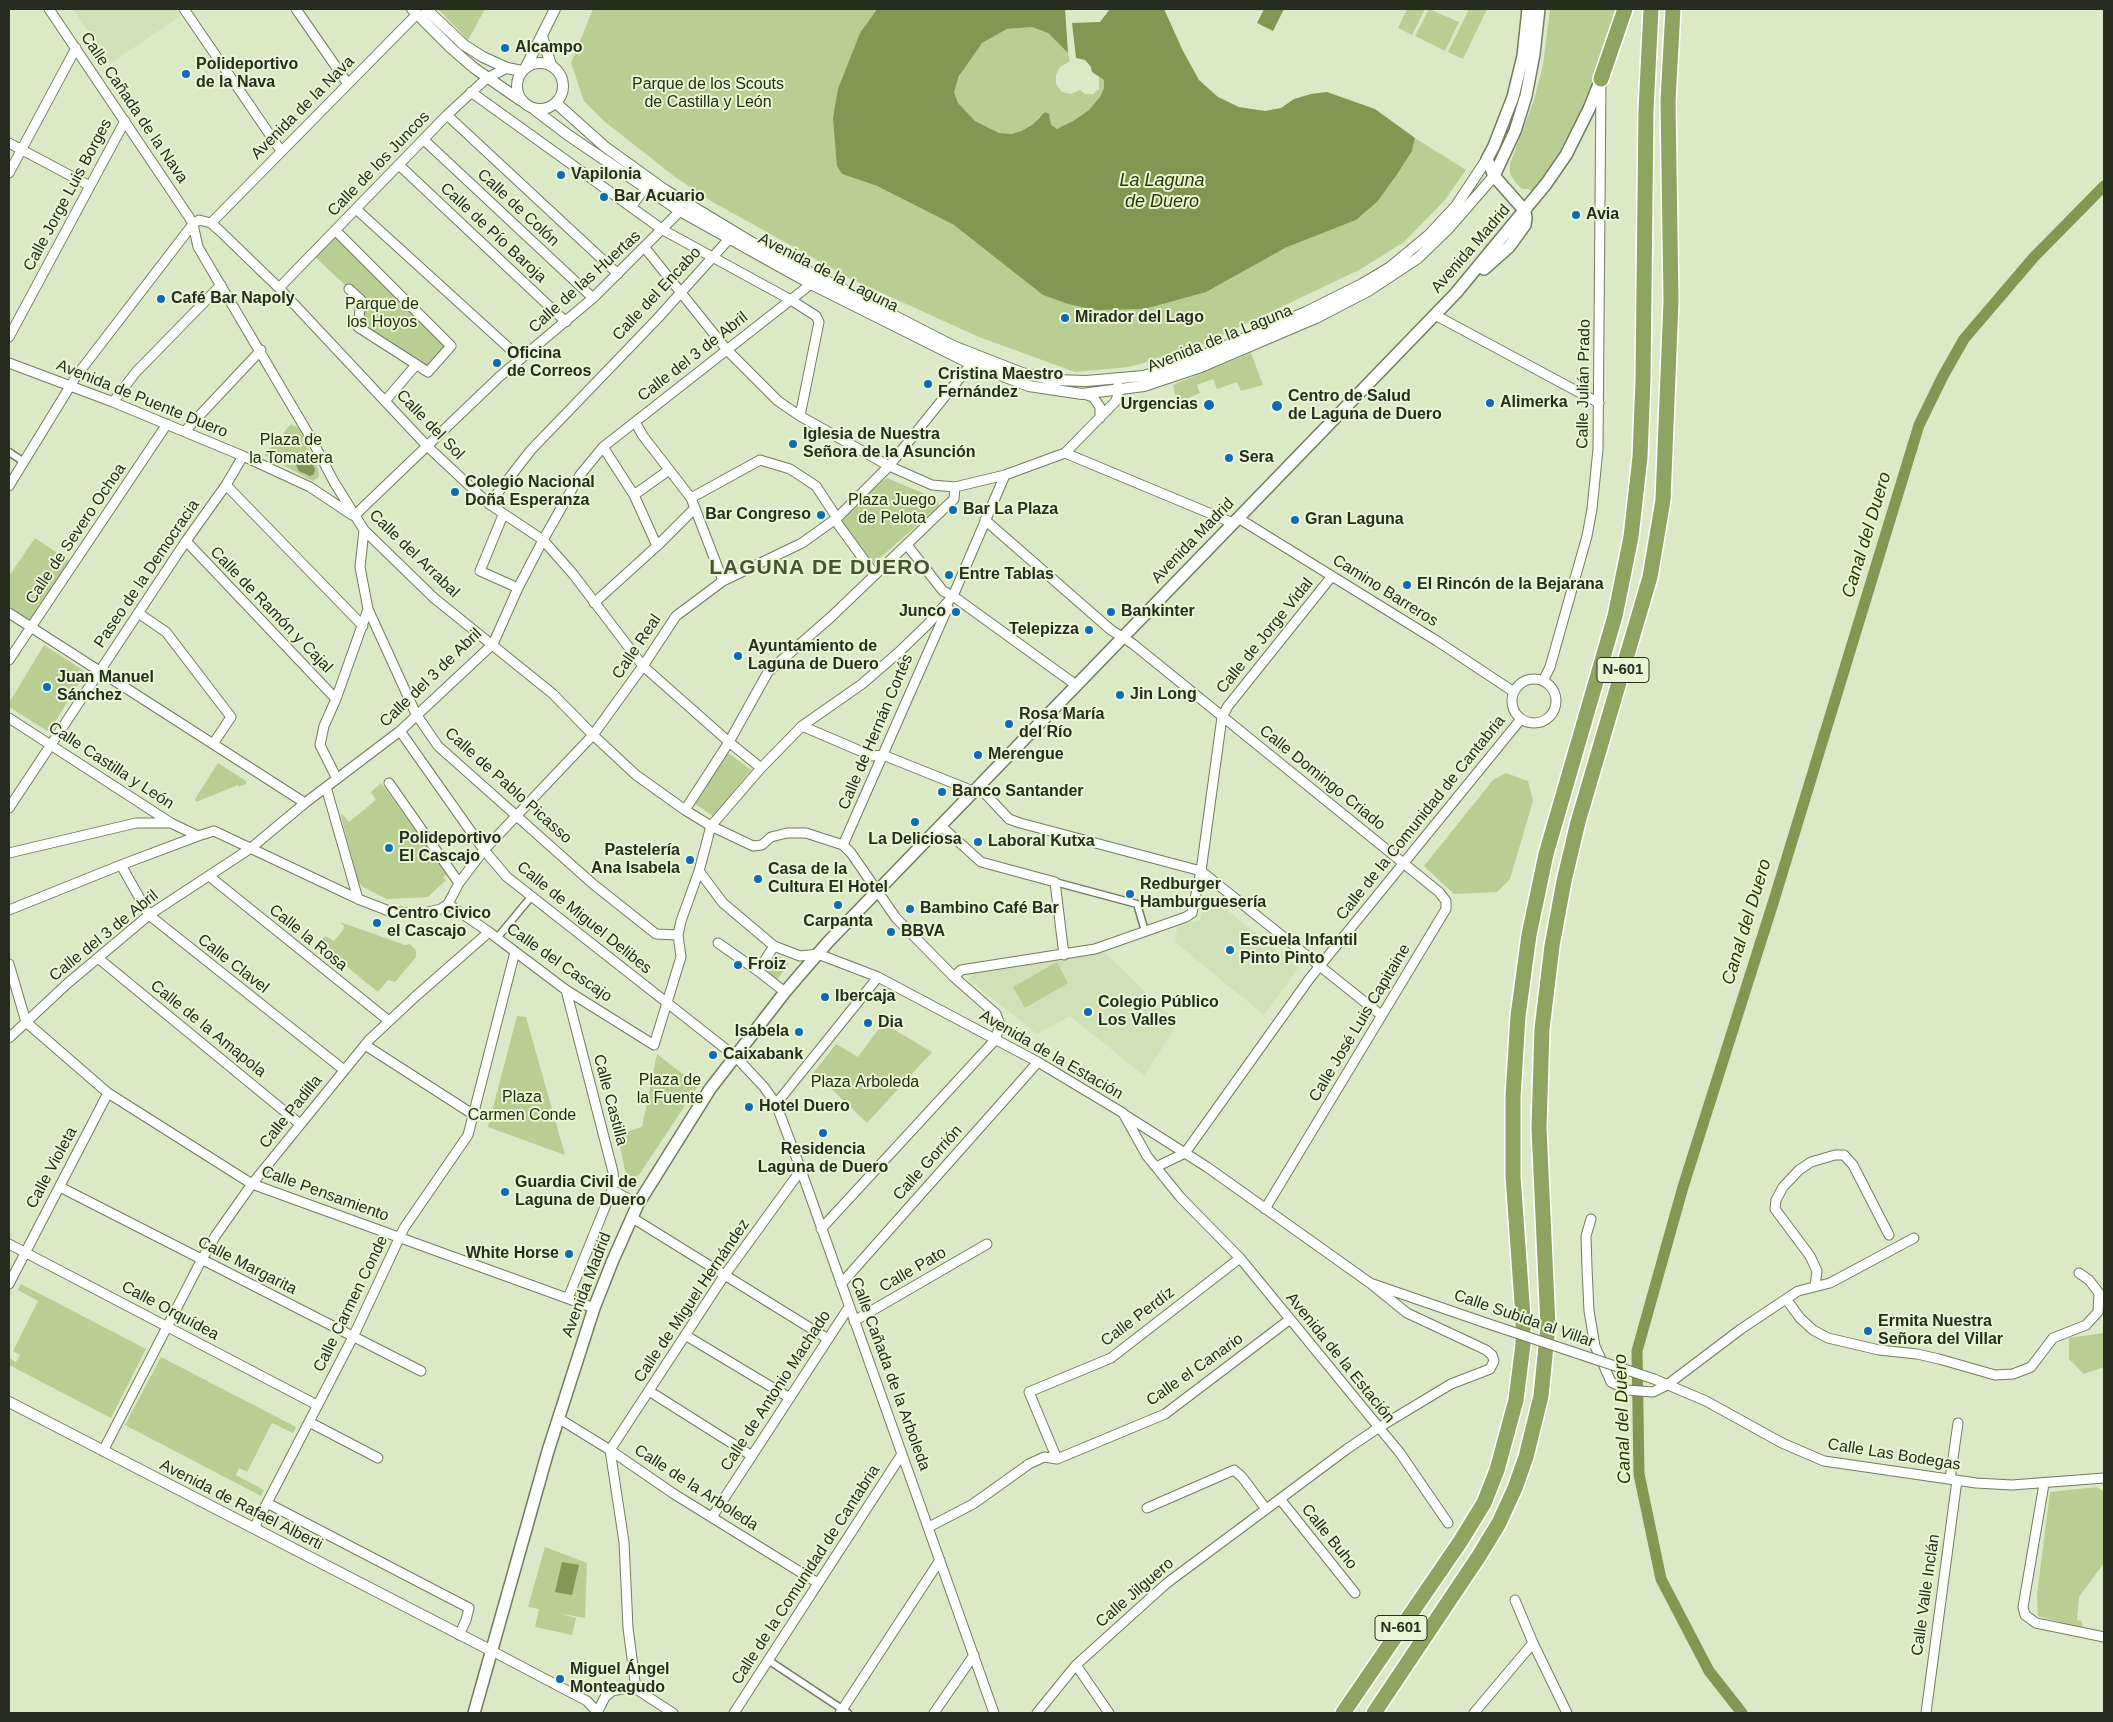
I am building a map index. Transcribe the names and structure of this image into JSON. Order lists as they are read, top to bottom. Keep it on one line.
{"streets":{"highway":["N-601"],"main road":["Avenida Madrid","Avenida de la Laguna"],"street":["Calle Cañada de la Nava","Avenida de la Nava","Calle de los Juncos","Calle Jorge Luis Borges","Calle de Colón","Calle de Pío Baroja","Calle de las Huertas","Calle del Encabo","Calle del 3 de Abril","Calle Julián Prado","Avenida de Puente Duero","Calle del Sol","Calle de Severo Ochoa","Calle del Arrabal","Paseo de la Democracia","Camino Barreros","Calle de Ramón y Cajal","Calle de Jorge Vidal","Calle Real","Calle de Hernán Cortés","Calle Castilla y León","Calle Domingo Criado","Calle de Pablo Picasso","Calle de la Comunidad de Cantabria","Calle de Miguel Delibes","Calle la Rosa","Calle del Cascajo","Calle Clavel","Calle José Luis Capitaine","Calle de la Amapola","Avenida de la Estación","Calle Castilla","Calle Padilla","Calle Gorrión","Calle Violeta","Calle Pensamiento","Calle Margarita","Calle Pato","Calle de Miguel Hernández","Calle Carmen Conde","Calle Orquídea","Calle Perdíz","Calle Subida al Villar","Calle el Canario","Calle Cañada de la Arboleda","Calle de Antonio Machado","Calle Las Bodegas","Calle de la Arboleda","Avenida de Rafael Alberti","Calle Buho","Calle Jilguero","Calle Valle Inclán"]},"crossings":[["Calle Cañada de la Nava","Calle Jorge Luis Borges"],["Calle Cañada de la Nava","Calle del Arrabal"],["Avenida de la Nava","Calle del Sol"],["Calle de los Juncos","Calle de Colón"],["Calle de los Juncos","Calle de Pío Baroja"],["Calle de los Juncos","Calle del Sol"],["Calle de Colón","Calle de las Huertas"],["Calle de Pío Baroja","Calle de las Huertas"],["Avenida Madrid","Calle Julián Prado"],["Avenida Madrid","Camino Barreros"],["Avenida Madrid","Calle Domingo Criado"],["Avenida Madrid","Calle de Miguel Delibes"],["Avenida Madrid","Avenida de la Estación"],["Avenida Madrid","Calle Pensamiento"],["Avenida Madrid","Calle Cañada de la Arboleda"],["Avenida Madrid","Calle de la Arboleda"],["Avenida Madrid","Avenida de Rafael Alberti"],["Avenida de la Laguna","Calle de las Huertas"],["Avenida de la Laguna","Calle del Encabo"],["Avenida de la Laguna","Calle del 3 de Abril"],["Avenida de la Laguna","Calle Real"],["Calle de las Huertas","Avenida de Puente Duero"],["Calle de las Huertas","Calle del Sol"],["Calle de las Huertas","Calle del Arrabal"],["Calle del Encabo","Calle del Sol"],["Calle del 3 de Abril","Calle del Sol"],["Calle del 3 de Abril","Calle del Arrabal"],["Calle del 3 de Abril","Calle de Pablo Picasso"],["Calle del 3 de Abril","Calle de Miguel Delibes"],["Calle del 3 de Abril","Calle la Rosa"],["Calle del 3 de Abril","Calle Clavel"],["Calle del 3 de Abril","Calle de la Amapola"],["Calle del 3 de Abril","Calle Pensamiento"],["Calle Julián Prado","Camino Barreros"],["Calle Julián Prado","Calle de la Comunidad de Cantabria"],["Avenida de Puente Duero","Calle de Severo Ochoa"],["Avenida de Puente Duero","Calle del Arrabal"],["Avenida de Puente Duero","Paseo de la Democracia"],["Calle del Sol","Calle Real"],["Calle del Arrabal","Calle Real"],["Calle del Arrabal","Calle de Hernán Cortés"],["Paseo de la Democracia","Calle de Ramón y Cajal"],["Paseo de la Democracia","Calle Castilla y León"],["Camino Barreros","Calle de Jorge Vidal"],["Camino Barreros","Calle de la Comunidad de Cantabria"],["Calle de Jorge Vidal","Calle Domingo Criado"],["Calle Real","Calle de Pablo Picasso"],["Calle Real","Calle de Miguel Delibes"],["Calle Real","Calle del Cascajo"],["Calle de Hernán Cortés","Calle Domingo Criado"],["Calle Domingo Criado","Calle de la Comunidad de Cantabria"],["Calle Domingo Criado","Calle José Luis Capitaine"],["Calle de la Comunidad de Cantabria","Calle José Luis Capitaine"],["Calle de la Comunidad de Cantabria","Calle Subida al Villar"],["Calle de la Comunidad de Cantabria","Calle Cañada de la Arboleda"],["Calle de la Comunidad de Cantabria","Calle de la Arboleda"],["Calle de Miguel Delibes","Calle del Cascajo"],["Calle de Miguel Delibes","Calle Cañada de la Arboleda"],["Calle la Rosa","Calle Padilla"],["Calle del Cascajo","Calle Castilla"],["Calle del Cascajo","Calle Padilla"],["Calle del Cascajo","Calle Carmen Conde"],["Calle Clavel","Calle Padilla"],["Calle José Luis Capitaine","Calle Subida al Villar"],["Calle de la Amapola","Calle Padilla"],["Avenida de la Estación","Calle Gorrión"],["Avenida de la Estación","Calle Perdíz"],["Avenida de la Estación","Calle Subida al Villar"],["Avenida de la Estación","Calle el Canario"],["Avenida de la Estación","Calle Jilguero"],["Calle Padilla","Calle Pensamiento"],["Calle Padilla","Calle Margarita"],["Calle Padilla","Calle Orquídea"],["Calle Padilla","Avenida de Rafael Alberti"],["Calle Gorrión","Calle Cañada de la Arboleda"],["Calle Violeta","Calle Pensamiento"],["Calle Violeta","Calle Margarita"],["Calle Violeta","Calle Orquídea"],["Calle Pensamiento","Calle Carmen Conde"],["Calle Margarita","Calle Carmen Conde"],["Calle Pato","Calle Cañada de la Arboleda"],["Calle de Miguel Hernández","Calle Cañada de la Arboleda"],["Calle de Miguel Hernández","Calle de la Arboleda"],["Calle Carmen Conde","Calle Orquídea"],["Calle Carmen Conde","Avenida de Rafael Alberti"],["Calle Perdíz","Calle el Canario"],["Calle Subida al Villar","Calle Las Bodegas"],["Calle Subida al Villar","Calle Jilguero"],["Calle el Canario","Calle Cañada de la Arboleda"],["Calle Cañada de la Arboleda","Calle de Antonio Machado"],["Calle de Antonio Machado","Calle de la Arboleda"],["Calle Las Bodegas","Calle Valle Inclán"],["Calle Buho","Calle Jilguero"]],"districts":["LAGUNA DE DUERO"],"water":["La Laguna de Duero","Canal del Duero"],"parks":["Parque de los Scouts de Castilla y León","Parque de los Hoyos","Plaza de la Tomatera","Plaza Juego de Pelota","Plaza de la Fuente","Plaza Arboleda","Plaza Carmen Conde"],"places":["Alcampo","Polideportivo de la Nava","Vapilonia","Bar Acuario","Avia","Café Bar Napoly","Mirador del Lago","Oficina de Correos","Cristina Maestro Fernández","Alimerka","Urgencias","Centro de Salud de Laguna de Duero","Iglesia de Nuestra Señora de la Asunción","Sera","Colegio Nacional Doña Esperanza","Bar La Plaza","Bar Congreso","Gran Laguna","Entre Tablas","El Rincón de la Bejarana","Junco","Bankinter","Telepizza","Ayuntamiento de Laguna de Duero","Juan Manuel Sánchez","Jin Long","Rosa María del Río","Merengue","Banco Santander","La Deliciosa","Laboral Kutxa","Polideportivo El Cascajo","Pastelería Ana Isabela","Casa de la Cultura El Hotel","Redburger Hamburguesería","Carpanta","Bambino Café Bar","Centro Civico el Cascajo","BBVA","Escuela Infantil Pinto Pinto","Froiz","Ibercaja","Colegio Público Los Valles","Dia","Isabela","Caixabank","Hotel Duero","Residencia Laguna de Duero","Guardia Civil de Laguna de Duero","White Horse","Ermita Nuestra Señora del Villar","Miguel Ángel Monteagudo"]}
